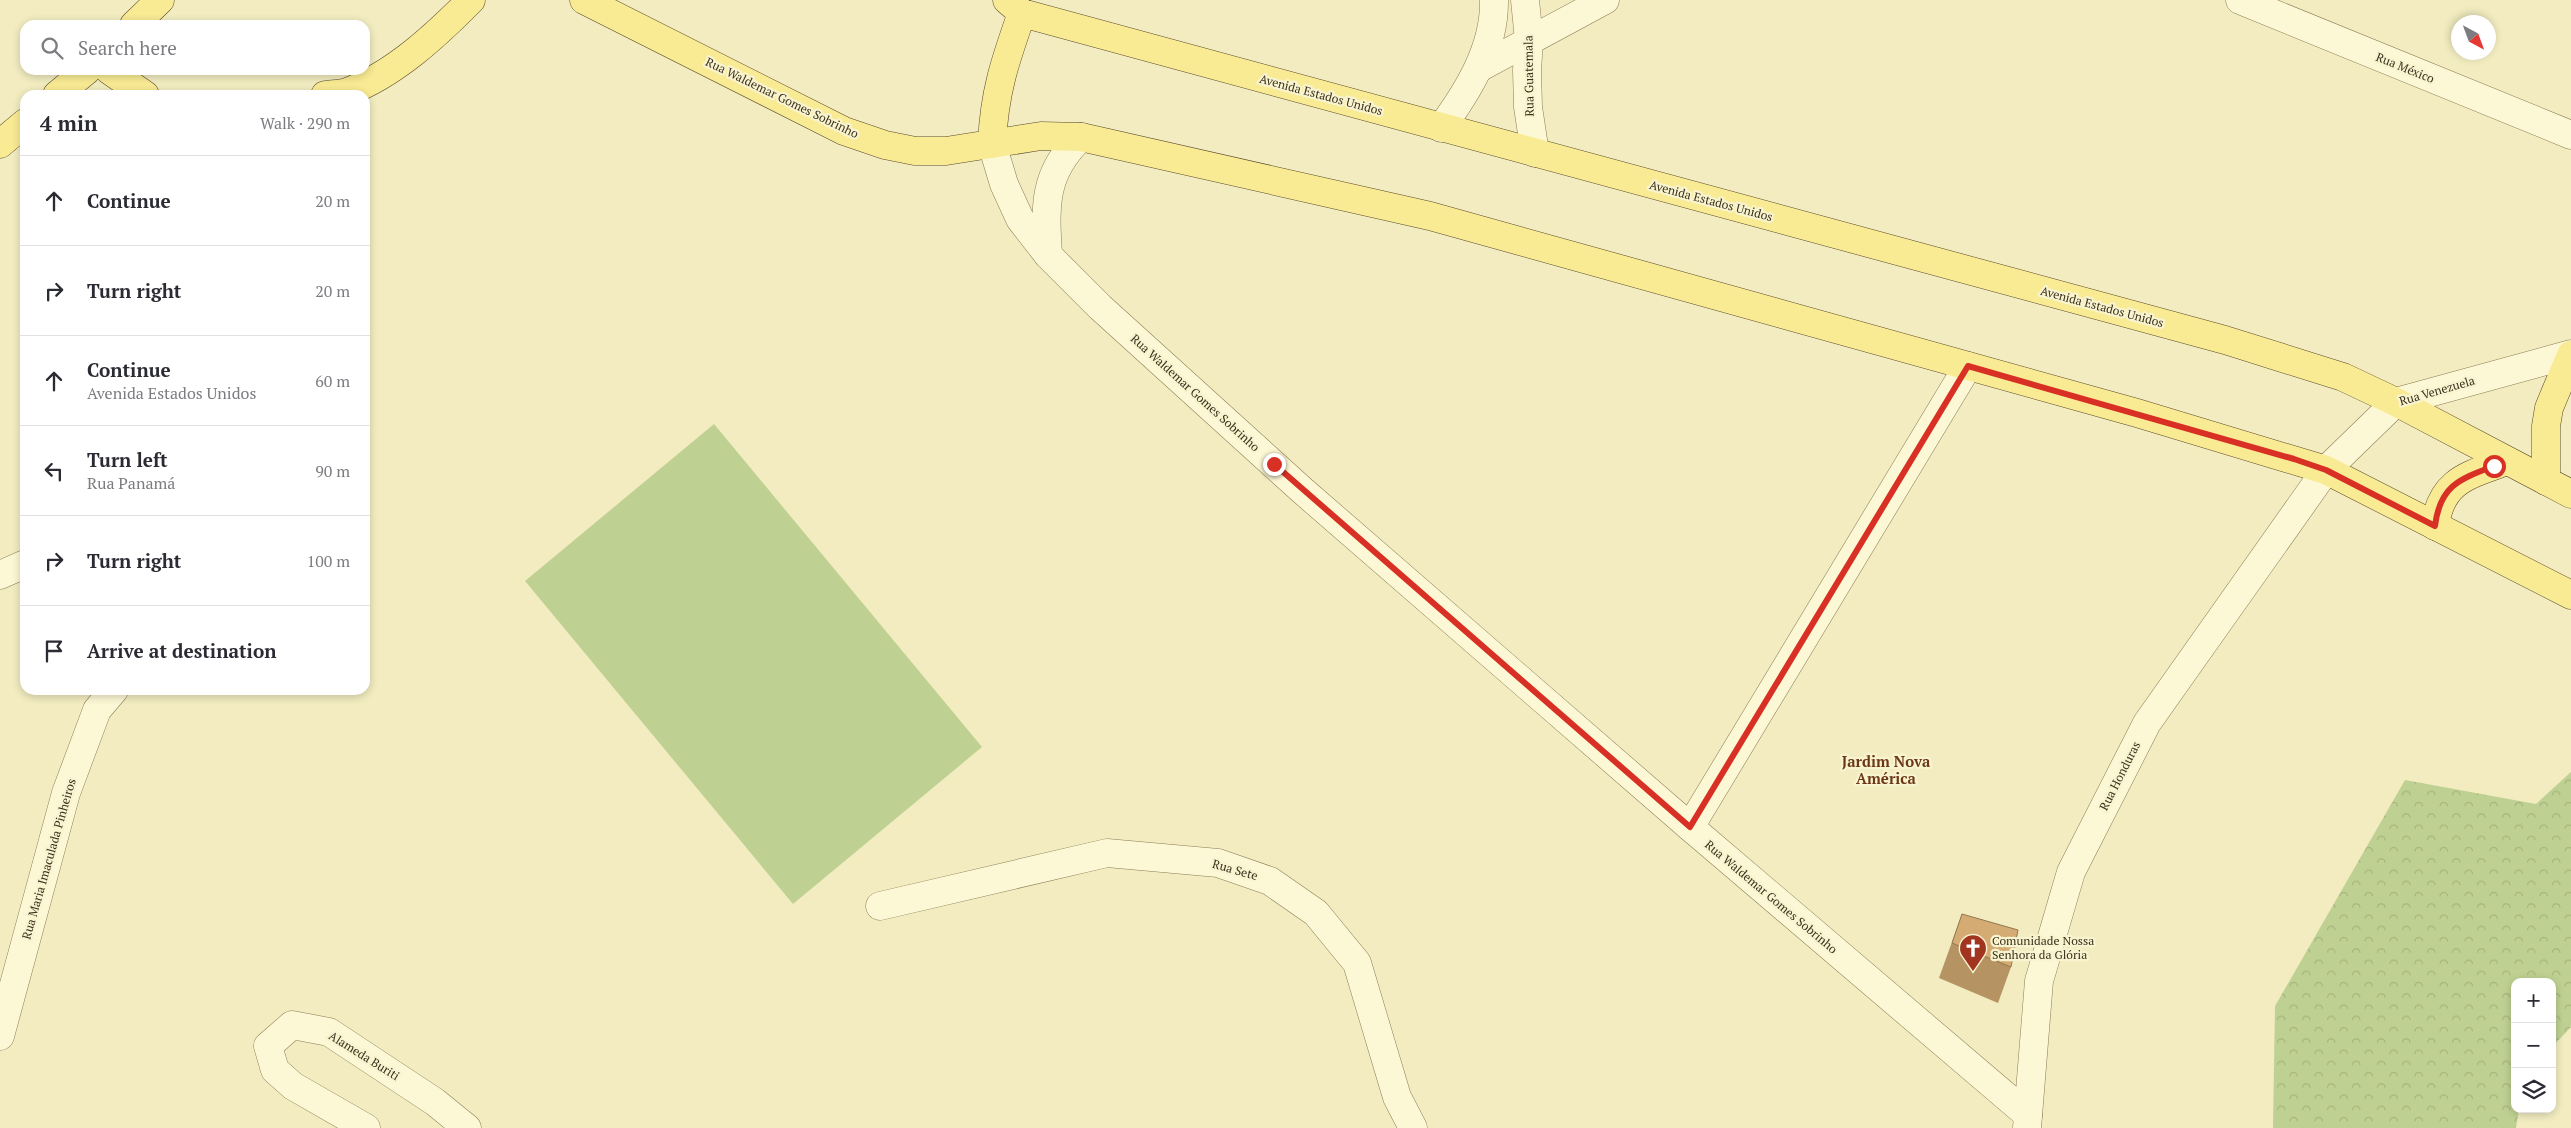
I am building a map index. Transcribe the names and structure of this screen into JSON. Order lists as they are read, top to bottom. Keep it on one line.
{"streets":{"main road":["Avenida Estados Unidos","Rua Waldemar Gomes Sobrinho"],"street":["Rua México","Rua Guatemala","Rua Venezuela","Rua Honduras","Rua Maria Imaculada Pinheiros","Rua Sete","Alameda Buriti"]},"crossings":[["Rua Guatemala","Avenida Estados Unidos"],["Avenida Estados Unidos","Rua Waldemar Gomes Sobrinho"],["Avenida Estados Unidos","Rua Venezuela"],["Rua Waldemar Gomes Sobrinho","Rua Honduras"],["Rua Venezuela","Rua Honduras"]],"districts":["Jardim Nova América"],"places":{"church":["Comunidade Nossa Senhora da Glória"]},"north":"bottom right","page":{"search":"Search here","heading":["4 min","Walk · 290 m"],"list":[["Continue","20 m"],["Turn right","20 m"],["Continue","Avenida Estados Unidos","60 m"],["Turn left","Rua Panamá","90 m"],["Turn right","100 m"],"Arrive at destination"],"map_buttons":["+","−"]}}
